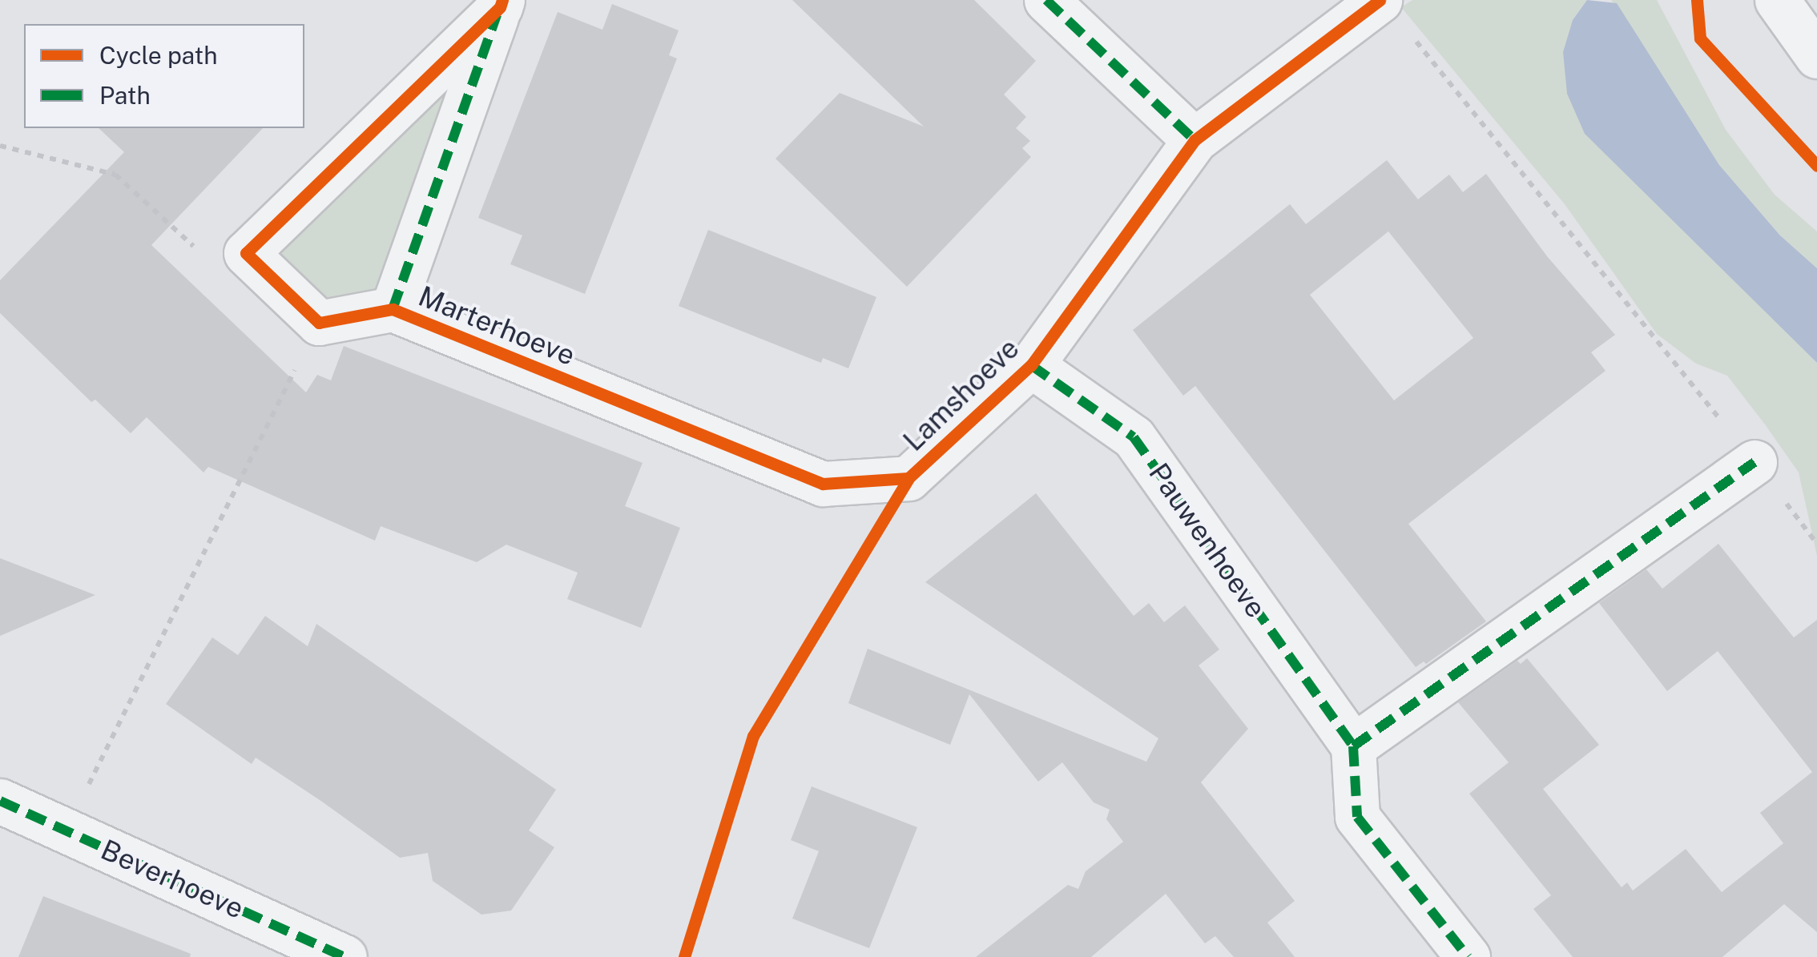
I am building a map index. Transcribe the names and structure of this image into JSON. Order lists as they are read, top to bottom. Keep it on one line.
{"streets":{"street":["Marterhoeve","Lamshoeve","Pauwenhoeve","Beverhoeve"]},"crossings":[["Marterhoeve","Lamshoeve"],["Lamshoeve","Pauwenhoeve"]],"legend":["Cycle path","Path"]}
